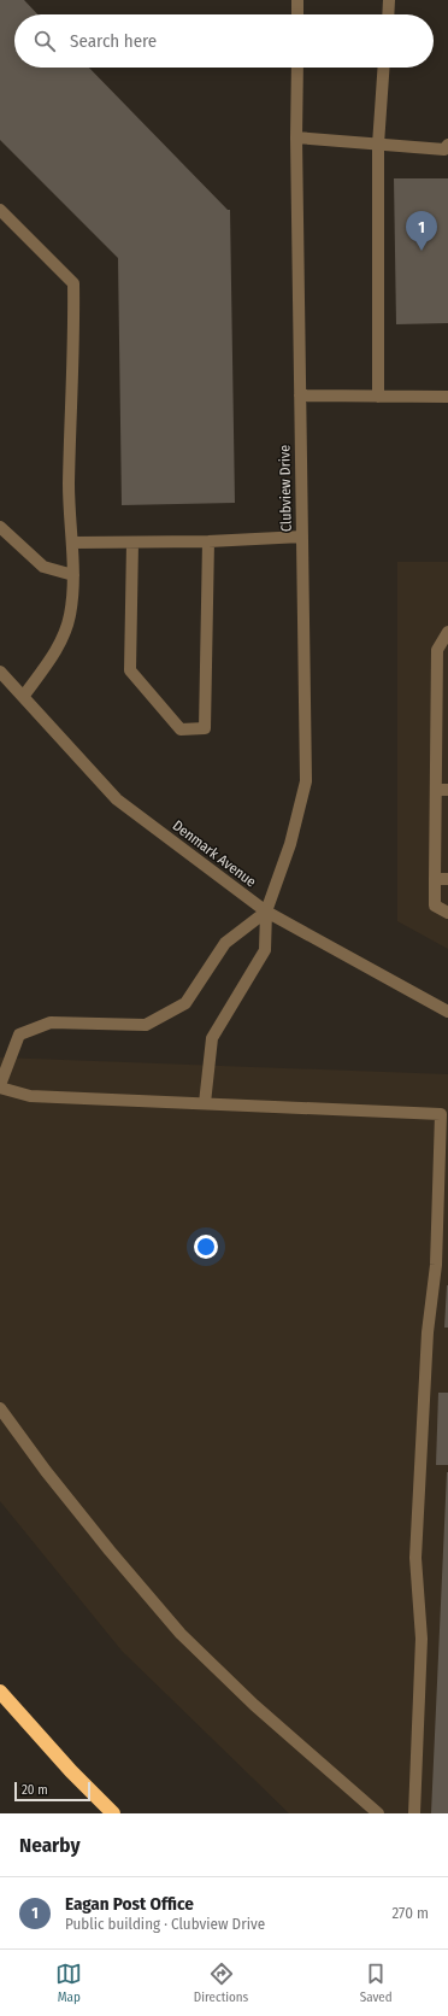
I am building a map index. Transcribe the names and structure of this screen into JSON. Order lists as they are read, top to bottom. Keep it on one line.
{"streets":{"street":["Clubview Drive","Denmark Avenue"]},"crossings":[["Clubview Drive","Denmark Avenue"]],"scale_bar":"20 m","page":{"search":"Search here","pins":"1","scale":"20 m","heading":"Nearby","list":[{"mark":"1","name":"Eagan Post Office","note":"Public building · Clubview Drive","value":"270 m"}],"nav":["Map","Directions","Saved"]}}
